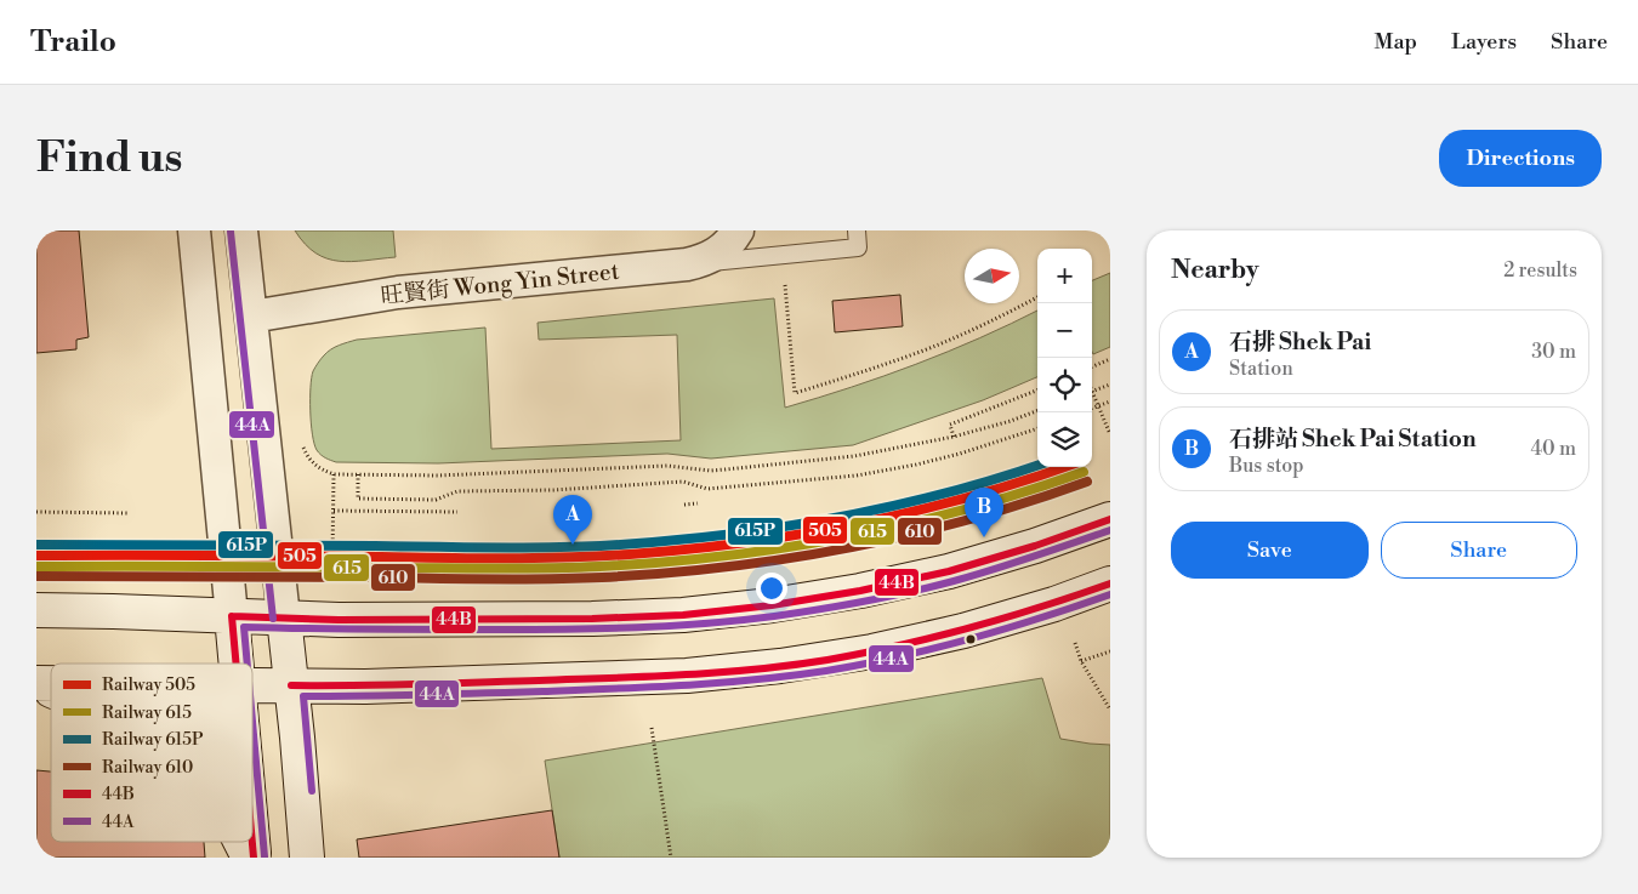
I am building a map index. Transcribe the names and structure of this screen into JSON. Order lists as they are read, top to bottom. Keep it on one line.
{"streets":{"street":["旺賢街 Wong Yin Street"]},"lines":["transit line 44A","rail line 615P","rail line 505","rail line 615","rail line 610","transit line 44B"],"legend":["Railway 505","Railway 615","Railway 615P","Railway 610","44B","44A"],"north":"right","page":{"header":"Trailo","nav":["Map","Layers","Share"],"buttons":["Directions",["Save","Share"]],"title":"Find us","heading":["Nearby","2 results"],"map_buttons":["+","−"],"list":[{"mark":"A","name":"石排 Shek Pai","note":"Station","value":"30 m"},{"mark":"B","name":"石排站 Shek Pai Station","note":"Bus stop","value":"40 m"}],"pins":["B","A"]}}
